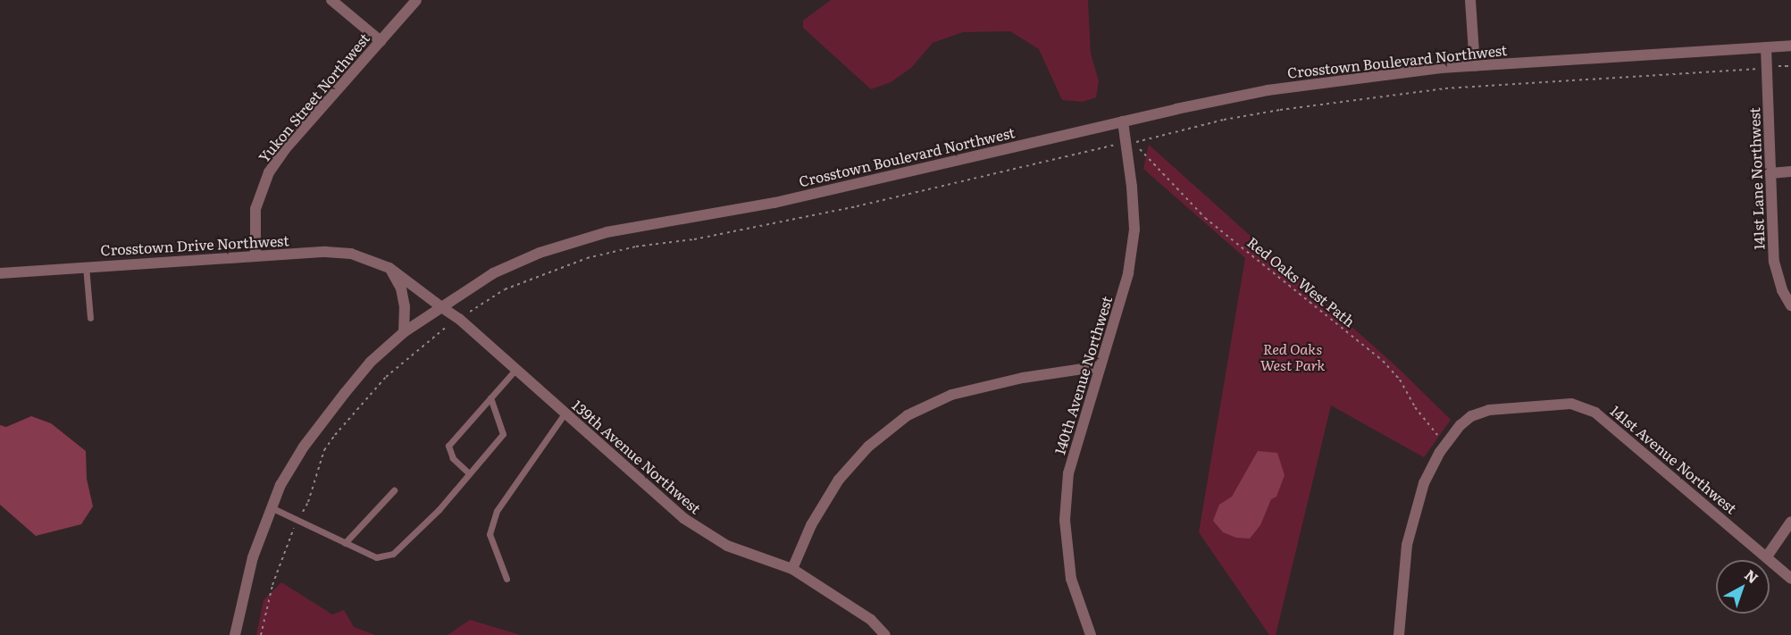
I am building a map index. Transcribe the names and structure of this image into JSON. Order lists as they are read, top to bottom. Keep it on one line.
{"streets":{"street":["Crosstown Boulevard Northwest","Yukon Street Northwest","141st Lane Northwest","Crosstown Drive Northwest","140th Avenue Northwest","139th Avenue Northwest","141st Avenue Northwest"],"path":["Red Oaks West Path"]},"crossings":[["Crosstown Boulevard Northwest","141st Lane Northwest"],["Crosstown Boulevard Northwest","Crosstown Drive Northwest"],["Crosstown Boulevard Northwest","140th Avenue Northwest"],["Crosstown Boulevard Northwest","139th Avenue Northwest"],["Yukon Street Northwest","Crosstown Drive Northwest"],["Crosstown Drive Northwest","139th Avenue Northwest"],["Red Oaks West Path","141st Avenue Northwest"]],"parks":["Red Oaks West Park"],"north":"top right"}
